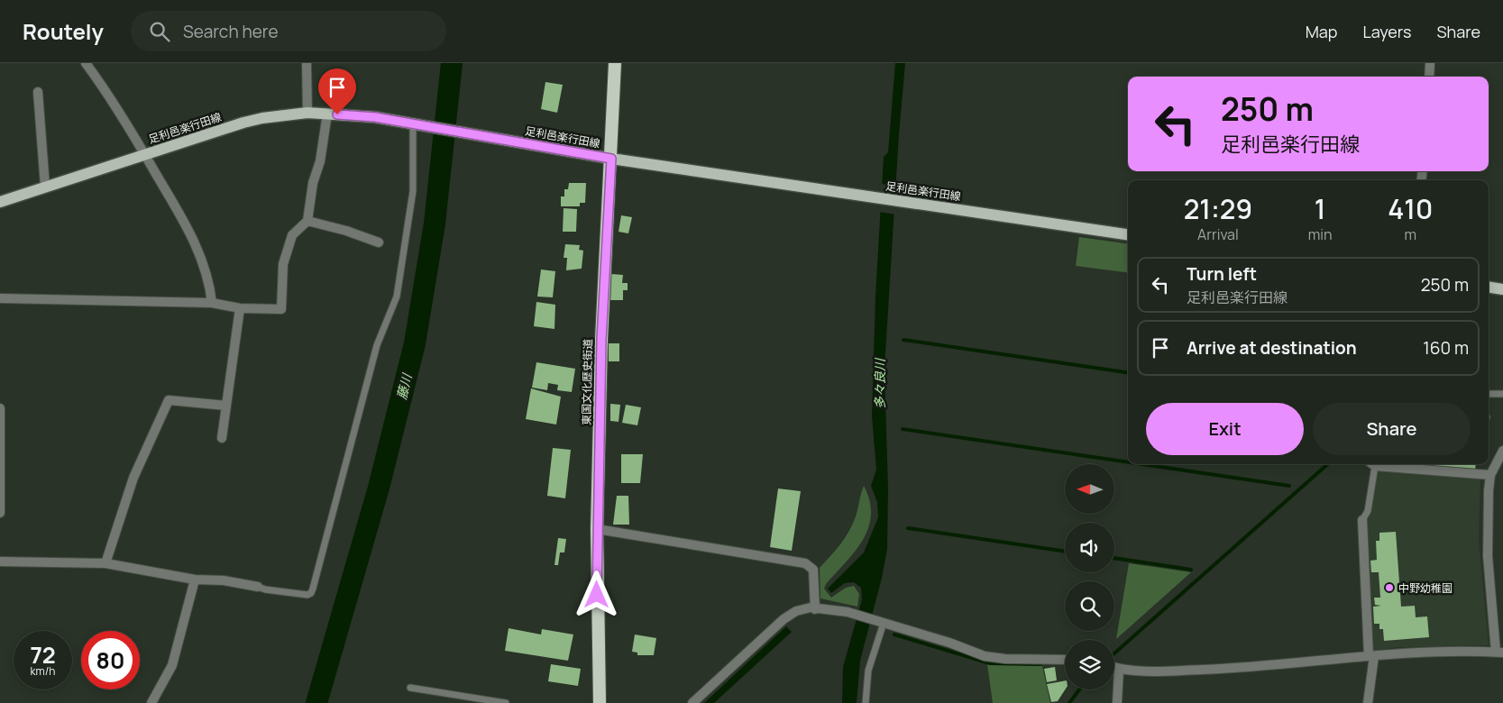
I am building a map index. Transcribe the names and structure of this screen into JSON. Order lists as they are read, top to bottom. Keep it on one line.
{"streets":{"highway":["東国文化歴史街道"],"main road":["足利邑楽行田線"]},"crossings":[["足利邑楽行田線","東国文化歴史街道"]],"water":["多々良川","藤川"],"places":["中野幼稚園"],"north":"left","page":{"header":"Routely","search":"Search here","nav":["Map","Layers","Share"],"turn":["250 m","足利邑楽行田線"],"eta":["21:29","Arrival","1","min","410","m"],"list":[{"name":"Turn left","note":"足利邑楽行田線","value":"250 m"},{"name":"Arrive at destination","value":"160 m"}],"buttons":["Exit","Share"],"speed":"72 km/h","limit":"80"}}
